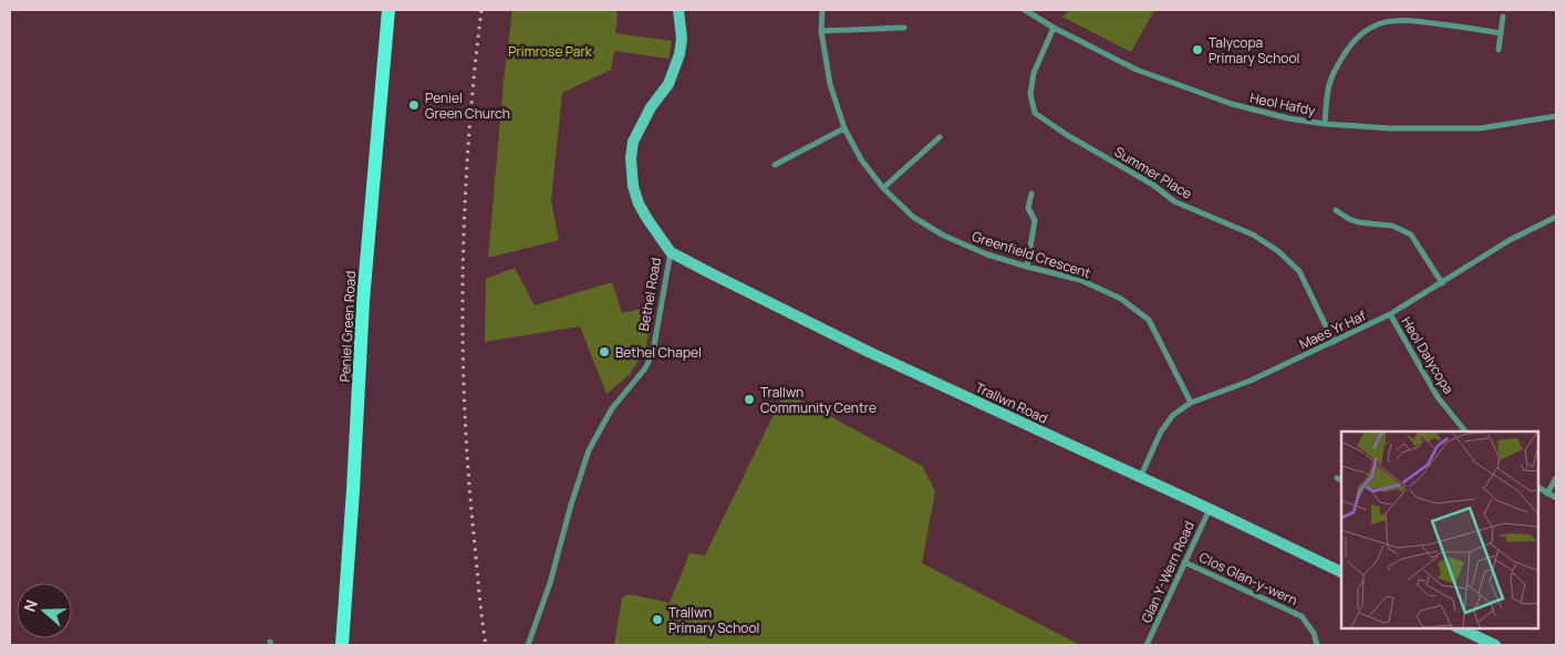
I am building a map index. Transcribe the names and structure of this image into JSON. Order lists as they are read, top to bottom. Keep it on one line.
{"streets":{"main road":["Peniel Green Road"],"street":["Heol Hafdy","Summer Place","Greenfield Crescent","Bethel Road","Maes Yr Haf","Heol Dalycopa","Trallwn Road","Glan Y-Wern Road","Clos Glan-y-wern"]},"crossings":[["Heol Hafdy","Summer Place"],["Summer Place","Maes Yr Haf"],["Greenfield Crescent","Maes Yr Haf"],["Bethel Road","Trallwn Road"],["Maes Yr Haf","Heol Dalycopa"],["Maes Yr Haf","Trallwn Road"],["Trallwn Road","Glan Y-Wern Road"],["Glan Y-Wern Road","Clos Glan-y-wern"]],"parks":["Primrose Park"],"places":["Talycopa Primary School","Peniel Green Church","Bethel Chapel","Trallwn Community Centre","Trallwn Primary School"],"north":"left"}
